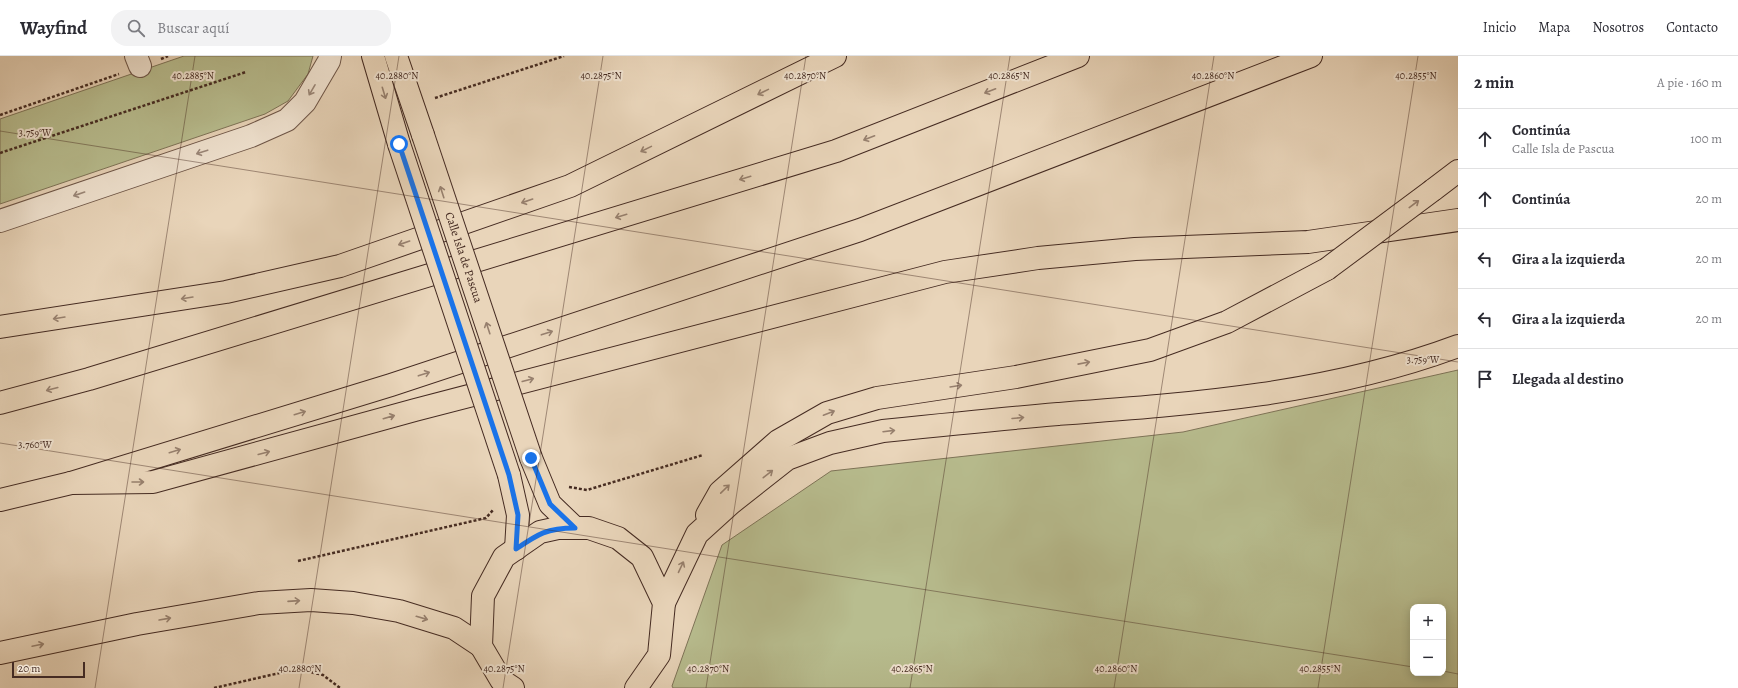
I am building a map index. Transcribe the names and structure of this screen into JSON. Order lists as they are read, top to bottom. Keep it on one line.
{"streets":{"main road":["Calle Isla de Pascua"]},"scale_bar":"20 m","page":{"header":"Wayfind","search":"Buscar aquí","nav":["Inicio","Mapa","Nosotros","Contacto"],"heading":["2 min","A pie · 160 m"],"list":[["Continúa","Calle Isla de Pascua","100 m"],["Continúa","20 m"],["Gira a la izquierda","20 m"],["Gira a la izquierda","20 m"],"Llegada al destino"],"map_buttons":["+","−"],"scale":"20 m"},"coordinates":["40.2885°N","40.2880°N","40.2875°N","40.2870°N","40.2865°N","40.2860°N","40.2855°N","3.759°W","3.760°W"]}
